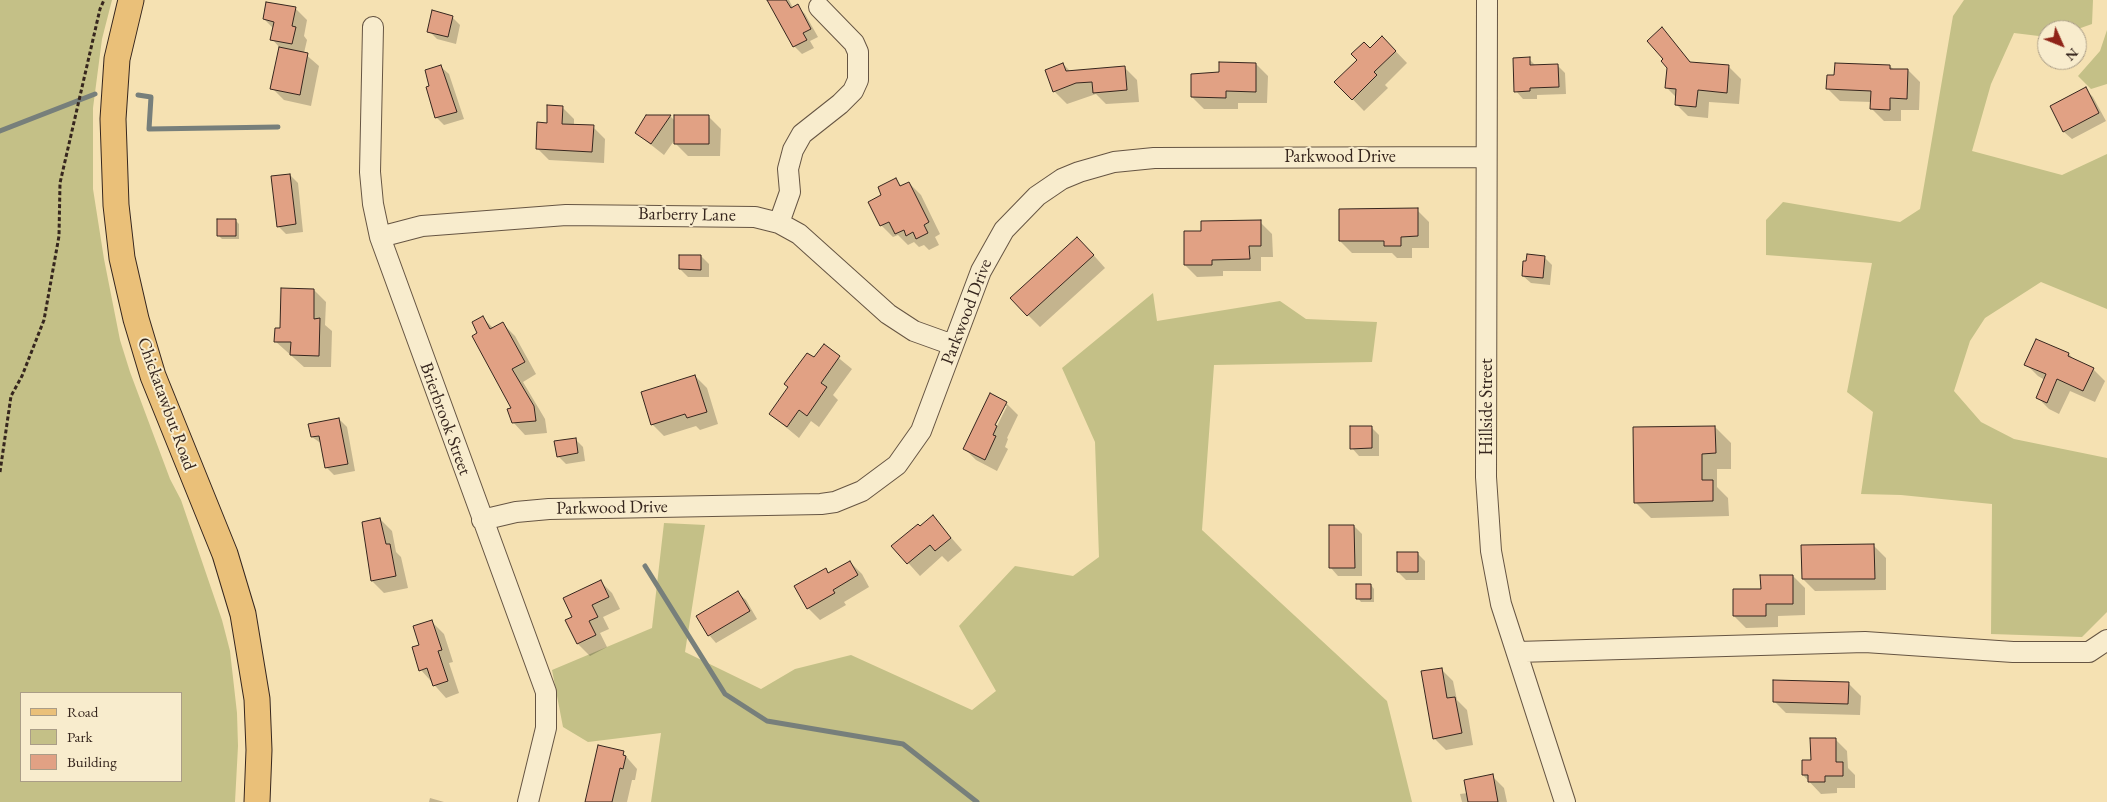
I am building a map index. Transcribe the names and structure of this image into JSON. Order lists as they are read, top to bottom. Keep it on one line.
{"streets":{"main road":["Chickatawbut Road"],"street":["Parkwood Drive","Barberry Lane","Hillside Street","Brierbrook Street"]},"crossings":[["Parkwood Drive","Barberry Lane"],["Parkwood Drive","Hillside Street"],["Parkwood Drive","Brierbrook Street"],["Barberry Lane","Brierbrook Street"]],"legend":["Road","Park","Building"],"north":"bottom right"}
